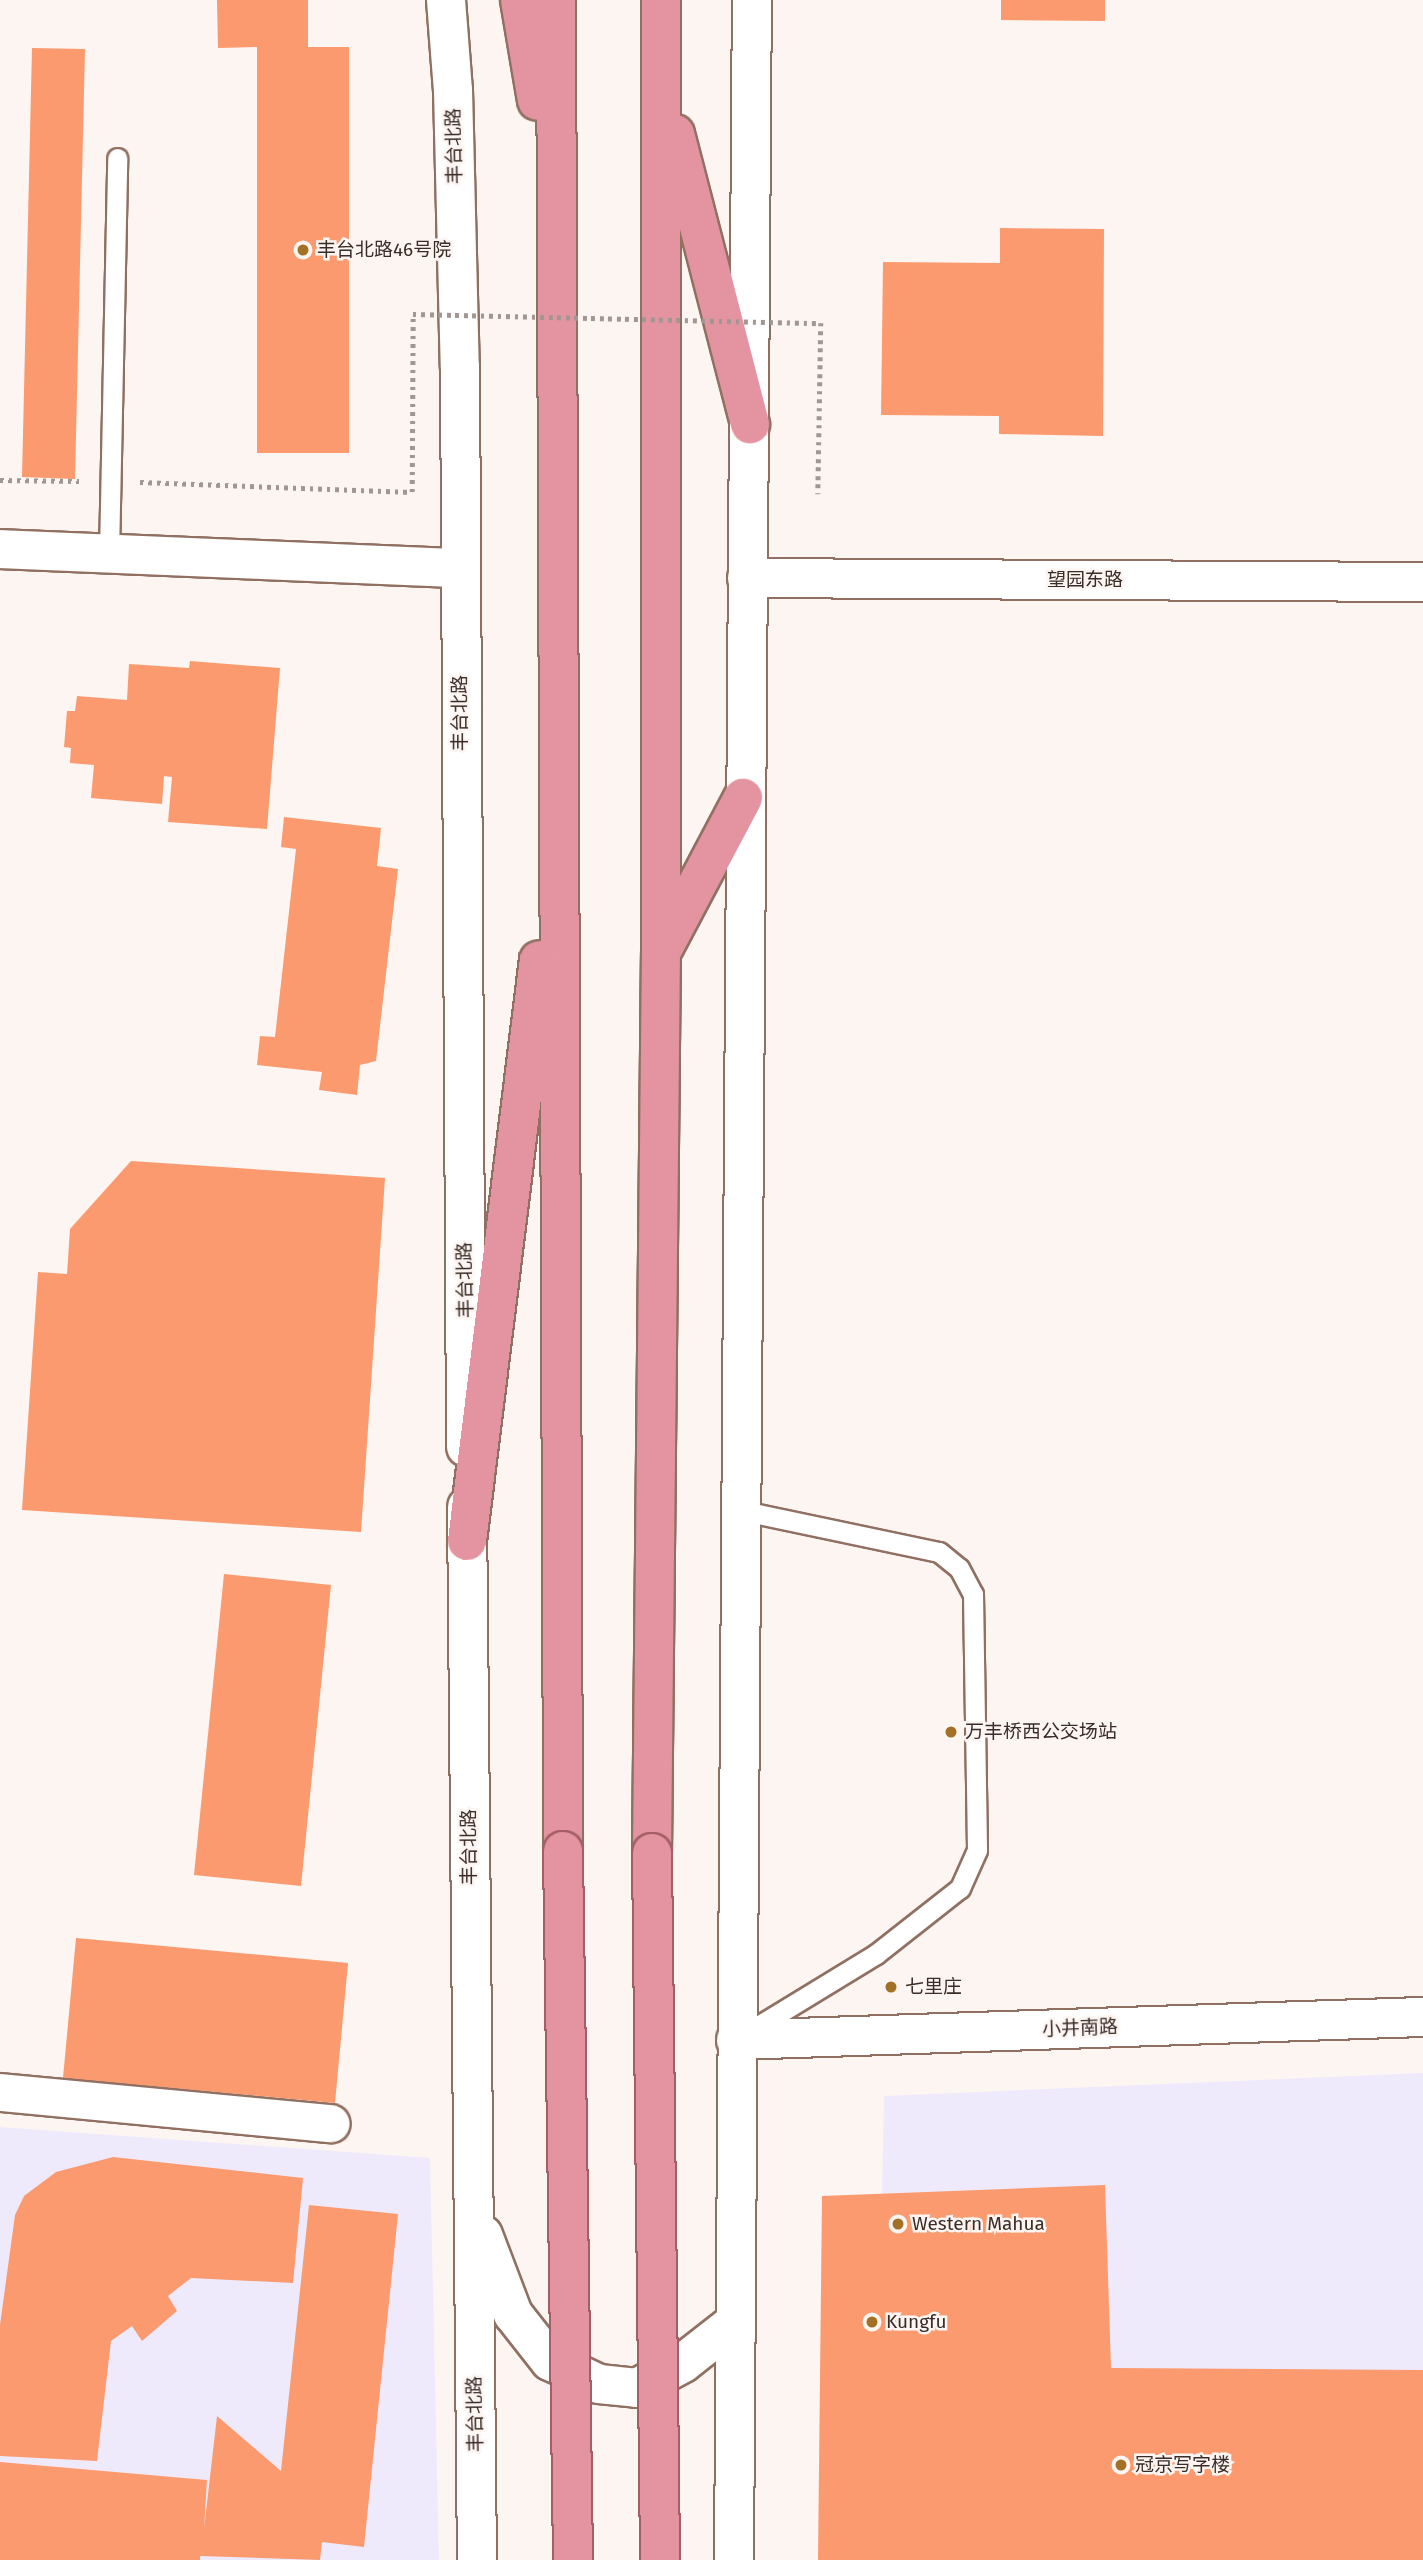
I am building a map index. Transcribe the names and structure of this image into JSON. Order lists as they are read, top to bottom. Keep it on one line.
{"streets":{"street":["丰台北路","望园东路","小井南路"]},"places":["丰台北路46号院","万丰桥西公交场站","七里庄","Western Mahua","Kungfu","冠京写字楼"]}
